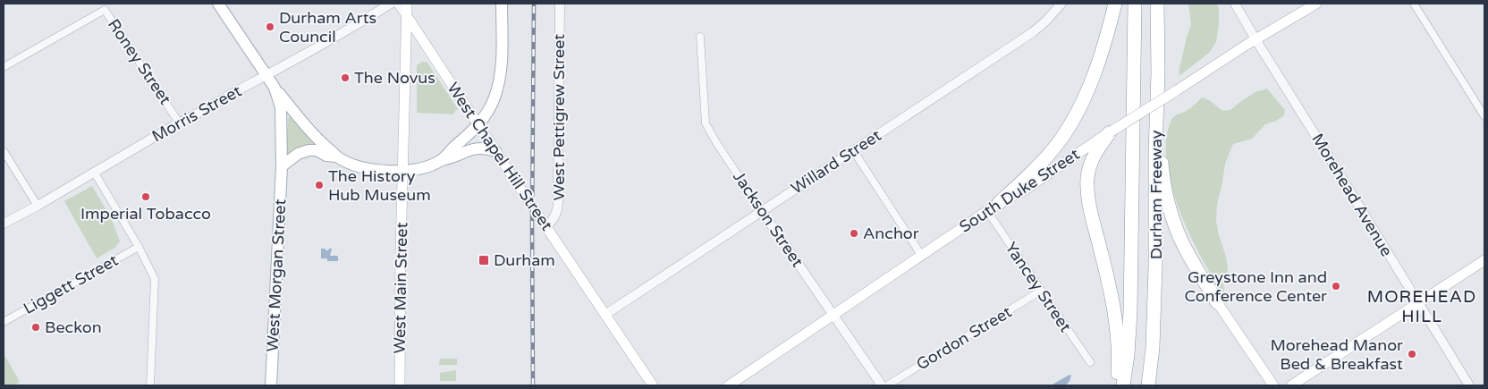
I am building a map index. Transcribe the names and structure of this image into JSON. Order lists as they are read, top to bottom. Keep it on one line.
{"streets":{"highway":["Durham Freeway"],"main road":["West Chapel Hill Street","South Duke Street","West Morgan Street","West Main Street"],"street":["Roney Street","Morris Street","West Pettigrew Street","Willard Street","Morehead Avenue","Jackson Street","Liggett Street","Yancey Street","Gordon Street"]},"crossings":[["Roney Street","Morris Street"],["Morris Street","West Morgan Street"],["West Pettigrew Street","West Chapel Hill Street"],["West Chapel Hill Street","Willard Street"],["West Chapel Hill Street","West Main Street"],["Willard Street","Jackson Street"],["South Duke Street","Morehead Avenue"],["South Duke Street","Jackson Street"],["South Duke Street","Yancey Street"],["Yancey Street","Gordon Street"]],"districts":["MOREHEAD HILL"],"places":{"other":["Durham Arts Council","The Novus","The History Hub Museum","Imperial Tobacco","Anchor","Greystone Inn and Conference Center","Beckon","Morehead Manor Bed & Breakfast"],"transit":["Durham"]}}
